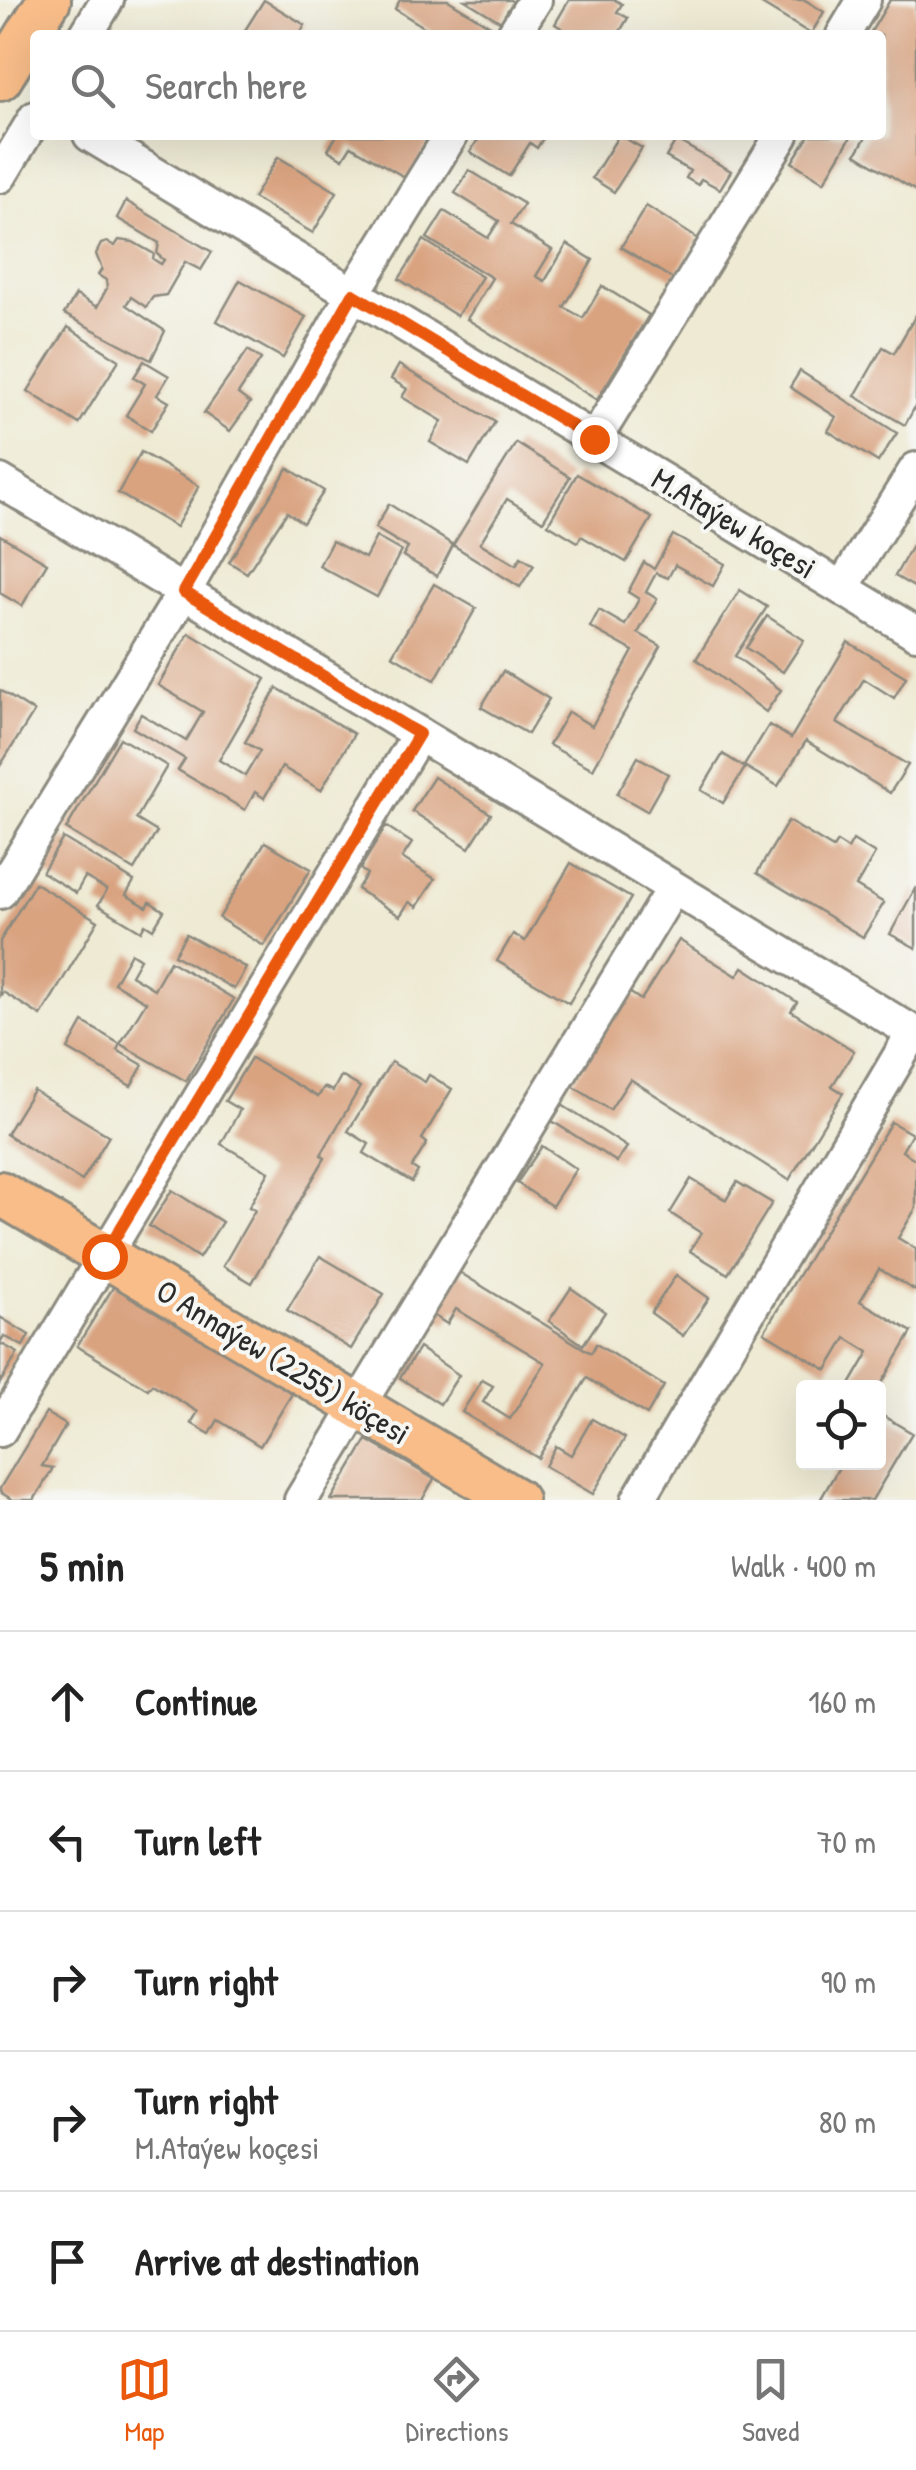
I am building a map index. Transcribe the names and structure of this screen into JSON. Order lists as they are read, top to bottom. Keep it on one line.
{"streets":{"main road":["O Annaýew (2255) köçesi"],"street":["M.Ataýew koçesi"]},"page":{"search":"Search here","heading":["5 min","Walk · 400 m"],"list":[["Continue","160 m"],["Turn left","70 m"],["Turn right","90 m"],["Turn right","M.Ataýew koçesi","80 m"],"Arrive at destination"],"nav":["Map","Directions","Saved"]}}
